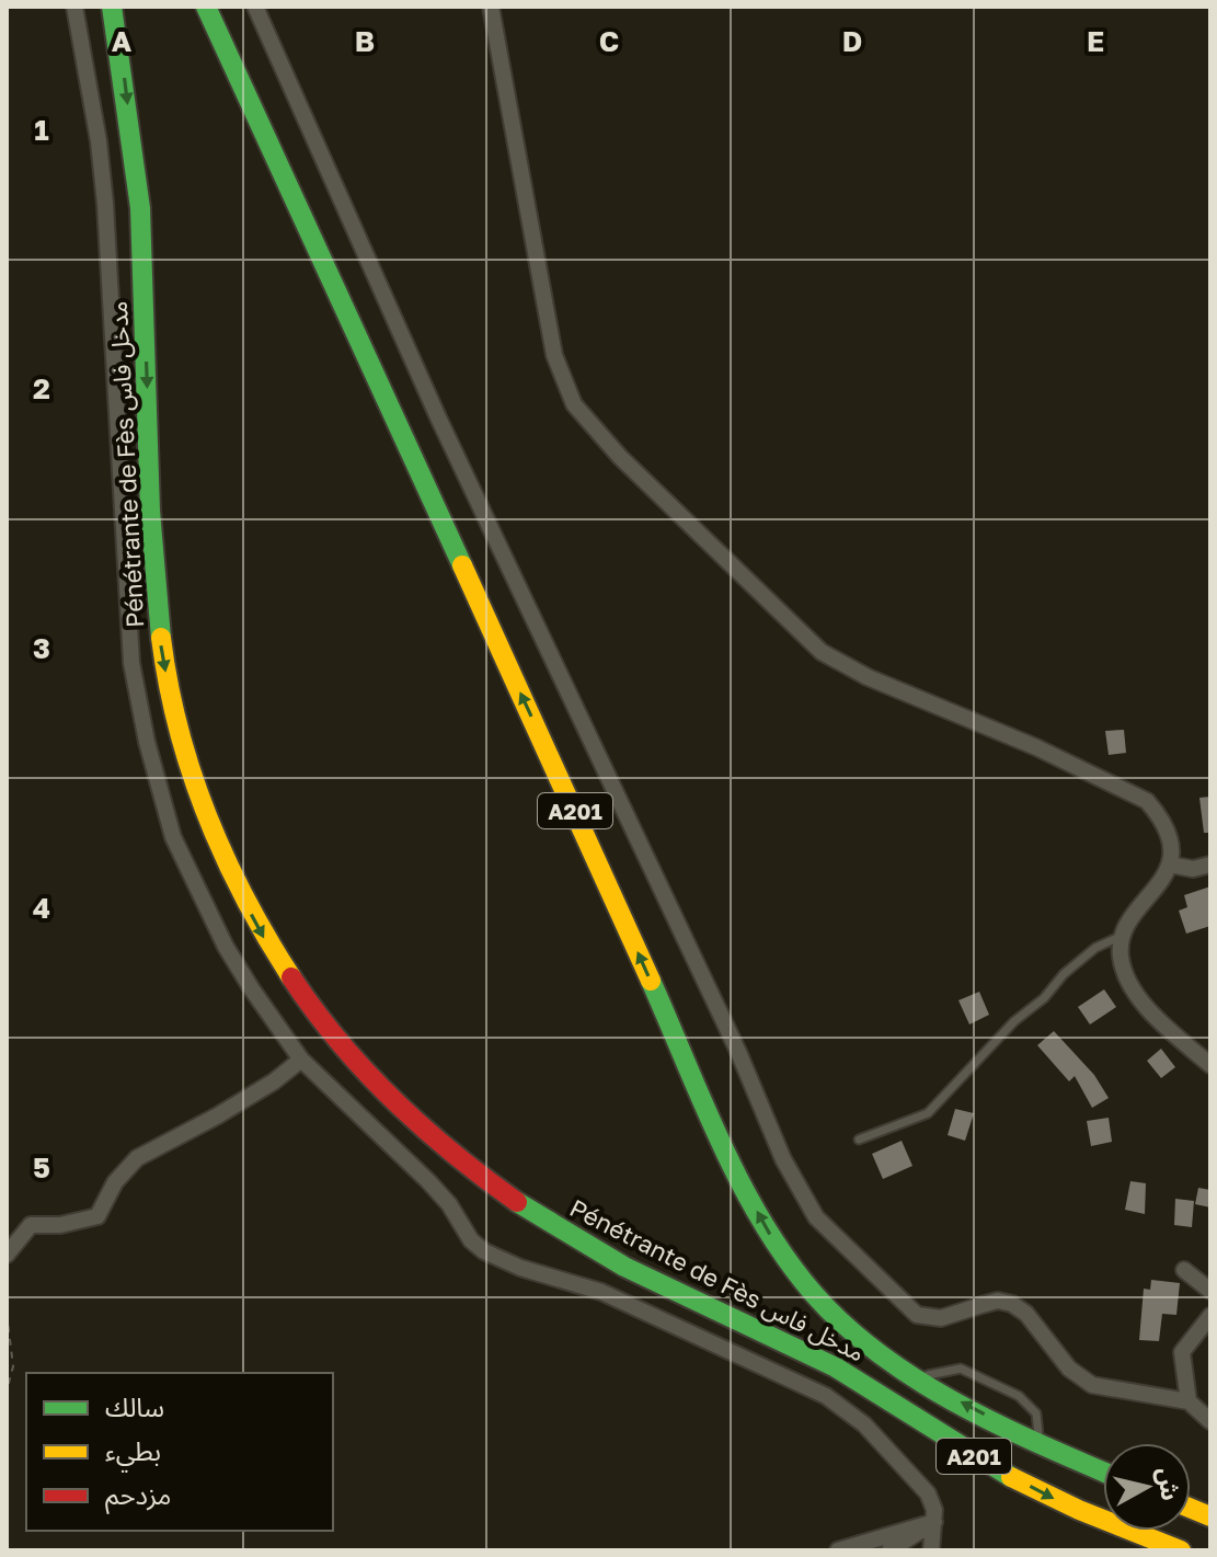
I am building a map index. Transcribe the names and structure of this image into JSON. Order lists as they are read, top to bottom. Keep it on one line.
{"streets":{"highway":["Pénétrante de Fès مدخل فاس","A201"]},"legend":["سالك","بطيء","مزدحم"],"north":"right","grid":{"columns":["A","B","C","D","E"],"rows":["1","2","3","4","5"]}}
